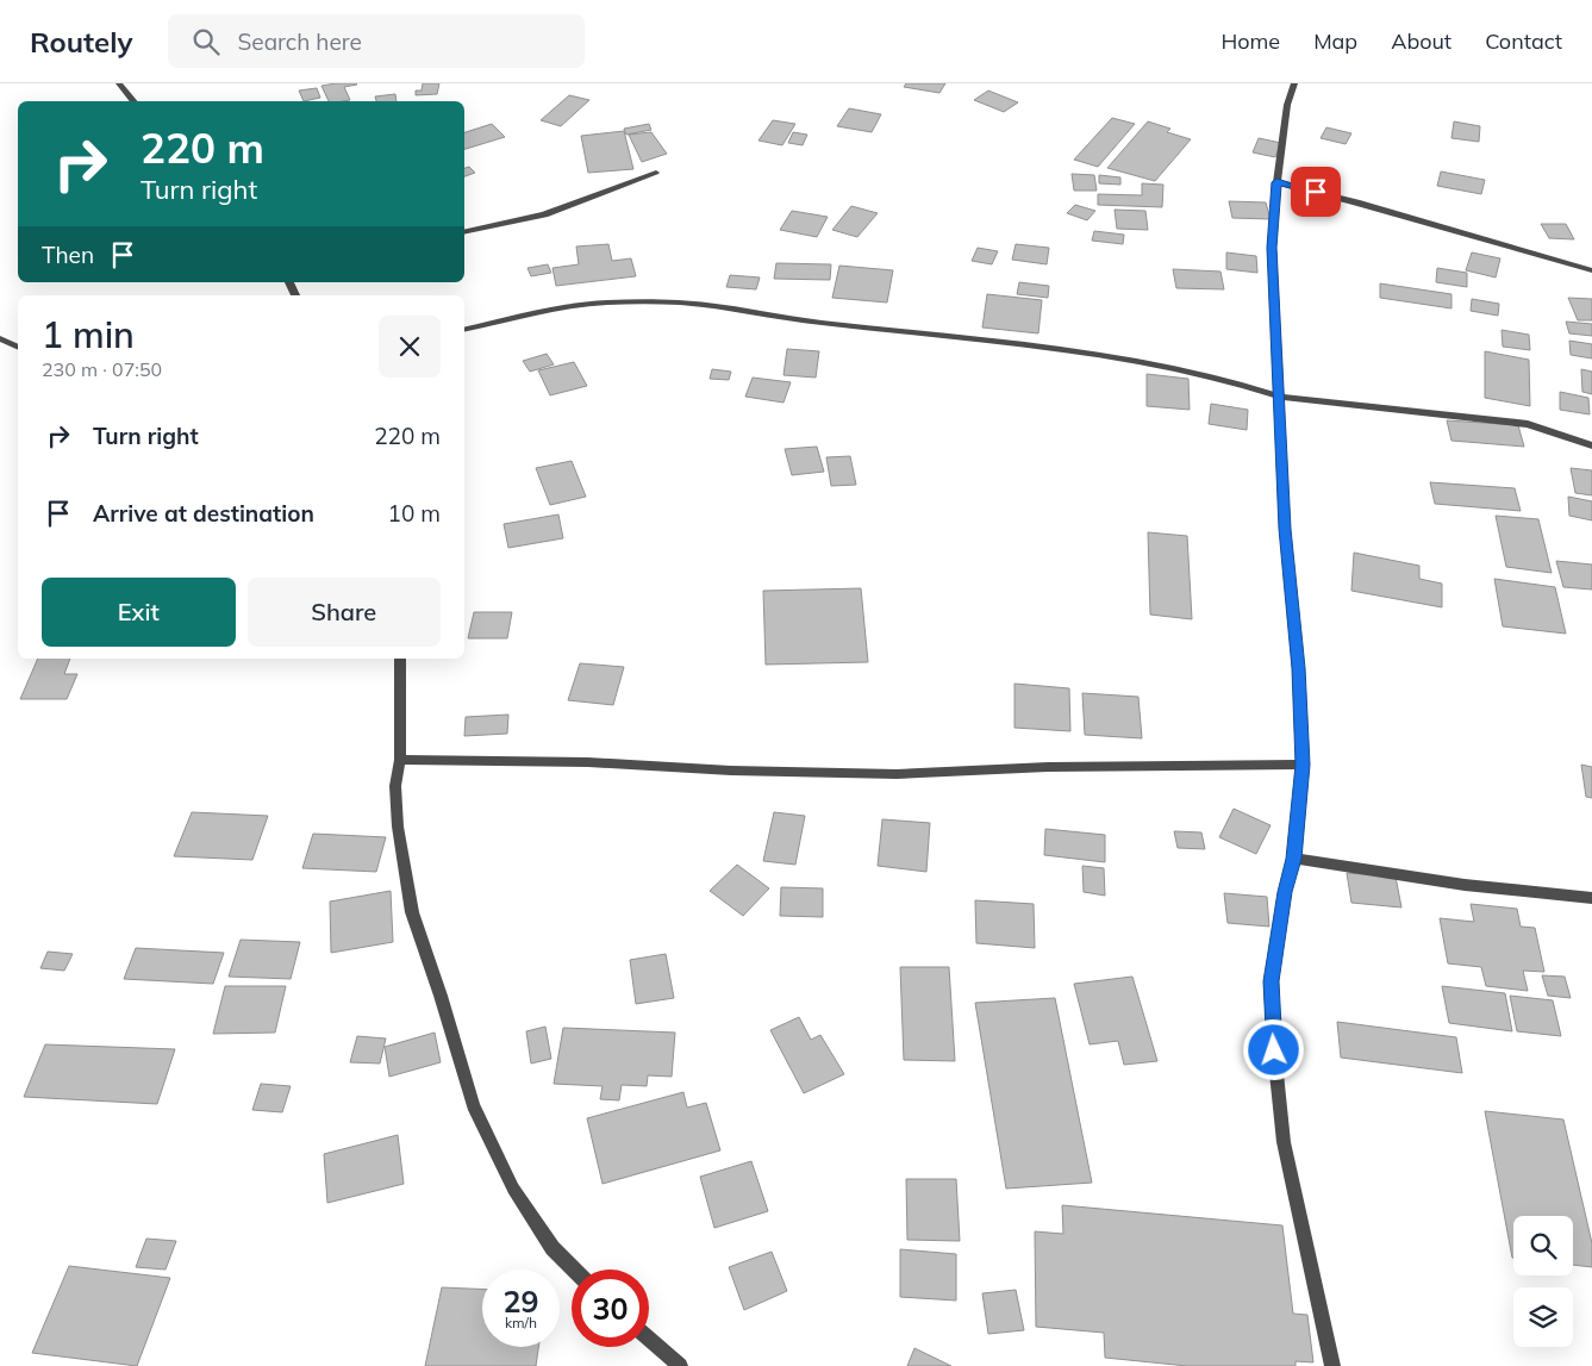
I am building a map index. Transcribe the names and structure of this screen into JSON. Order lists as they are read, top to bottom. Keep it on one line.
{"page":{"header":"Routely","search":"Search here","nav":["Home","Map","About","Contact"],"turn":["220 m","Turn right"],"then":"Then","heading":["1 min","230 m · 07:50"],"list":[{"name":"Turn right","value":"220 m"},{"name":"Arrive at destination","value":"10 m"}],"buttons":["Exit","Share"],"speed":"29 km/h","limit":"30"}}
